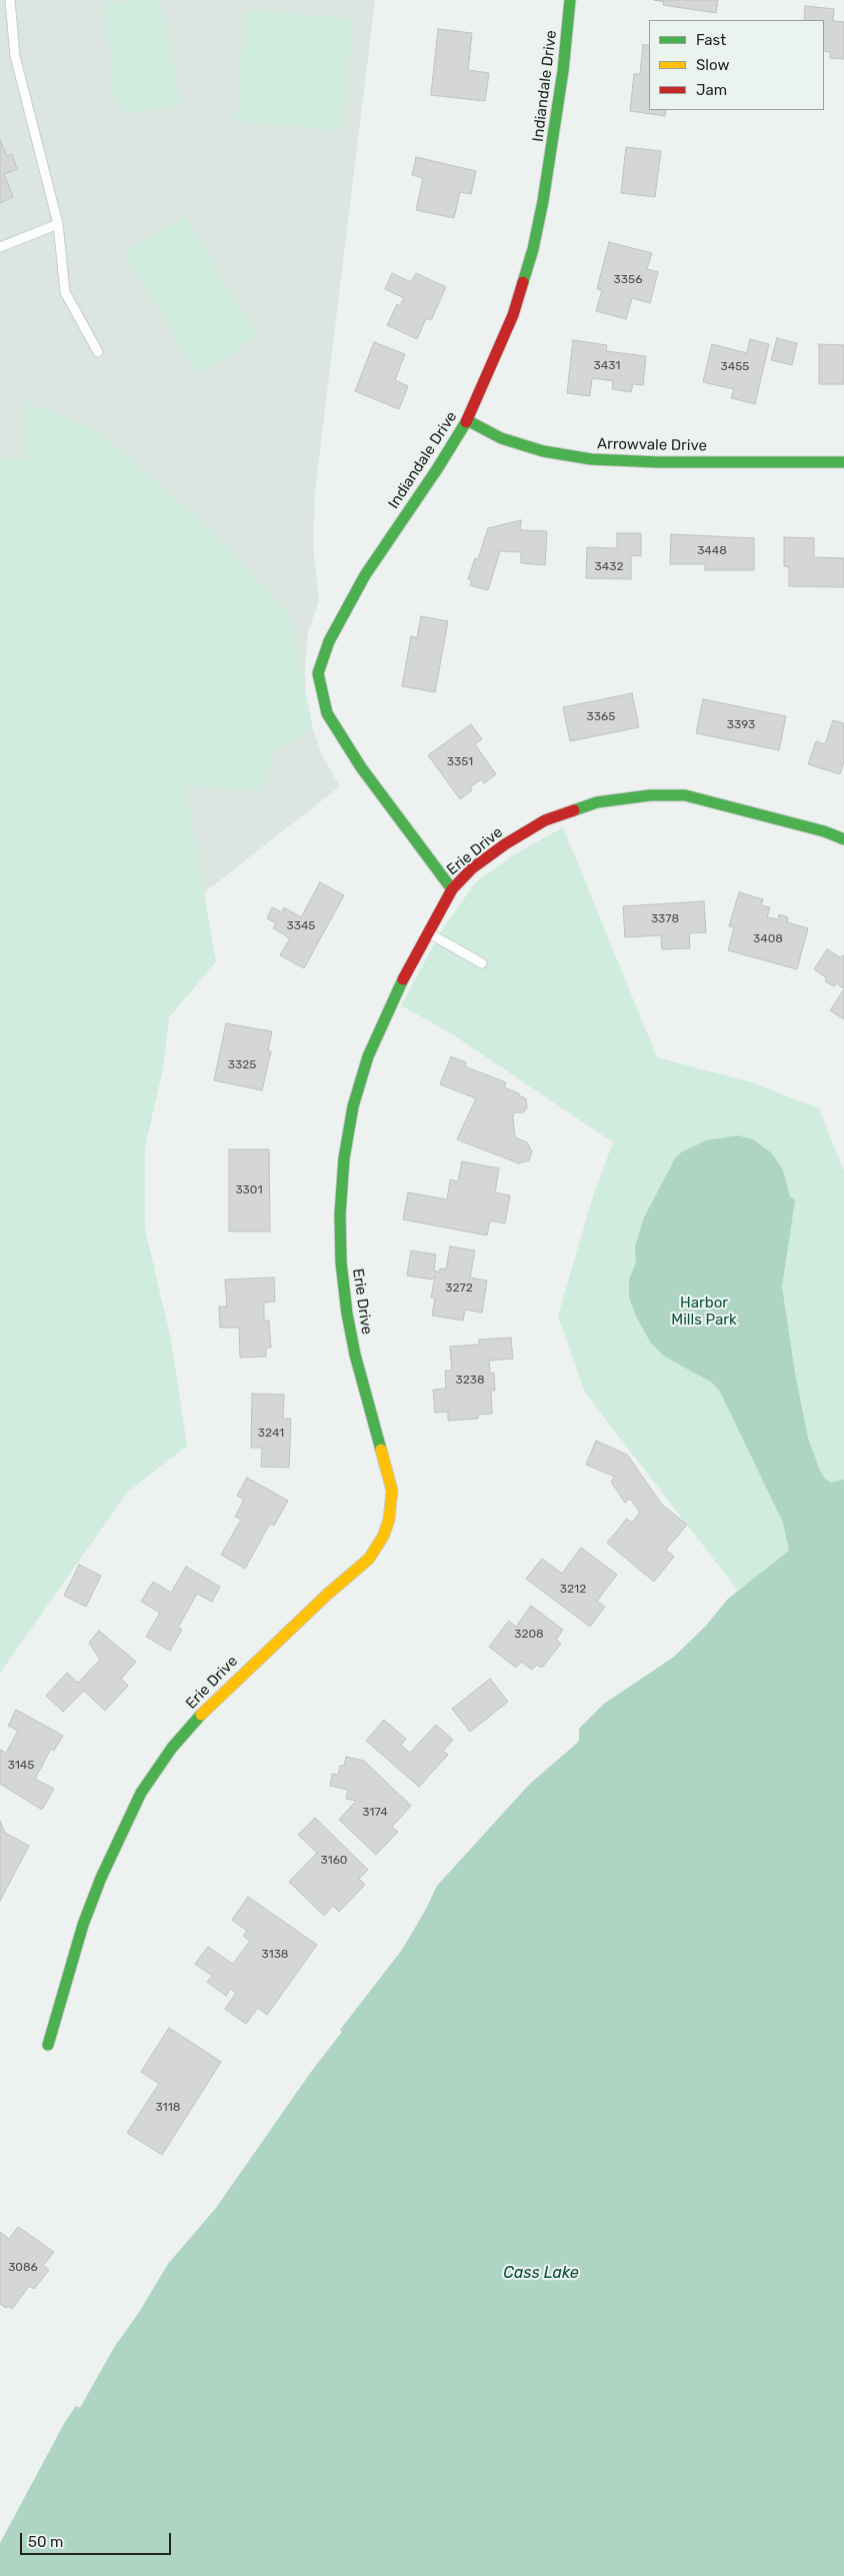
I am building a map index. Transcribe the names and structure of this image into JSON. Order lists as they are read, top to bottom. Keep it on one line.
{"streets":{"street":["Indiandale Drive","Arrowvale Drive","Erie Drive"]},"crossings":[["Indiandale Drive","Arrowvale Drive"],["Indiandale Drive","Erie Drive"]],"water":["Cass Lake"],"parks":["Harbor Mills Park"],"house_numbers":["3356","3431","3455","3448","3432","3365","3393","3351","3378","3345","3408","3325","3301","3272","3238","3241","3212","3208","3145","3174","3160","3138","3118","3086"],"legend":["Fast","Slow","Jam"],"scale_bar":"50 m"}
